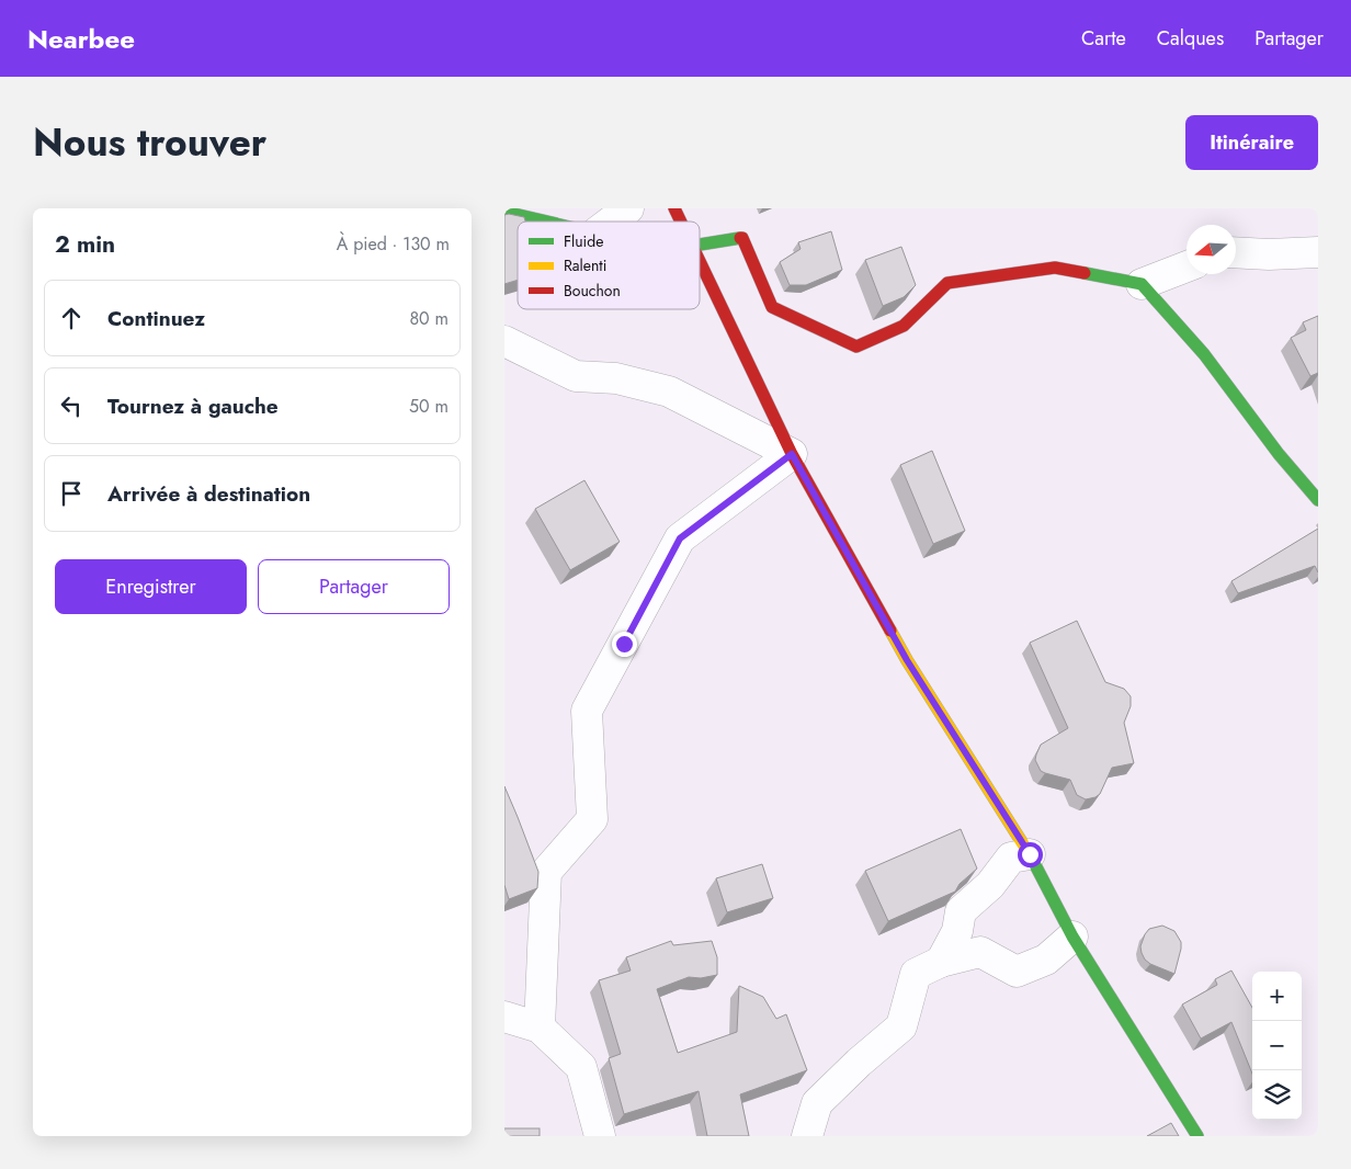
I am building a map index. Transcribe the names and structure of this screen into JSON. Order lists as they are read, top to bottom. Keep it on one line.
{"legend":["Fluide","Ralenti","Bouchon"],"north":"left","page":{"header":"Nearbee","nav":["Carte","Calques","Partager"],"title":"Nous trouver","buttons":["Itinéraire",["Enregistrer","Partager"]],"heading":["2 min","À pied · 130 m"],"list":[["Continuez","80 m"],["Tournez à gauche","50 m"],"Arrivée à destination"],"map_buttons":["+","−"]}}
